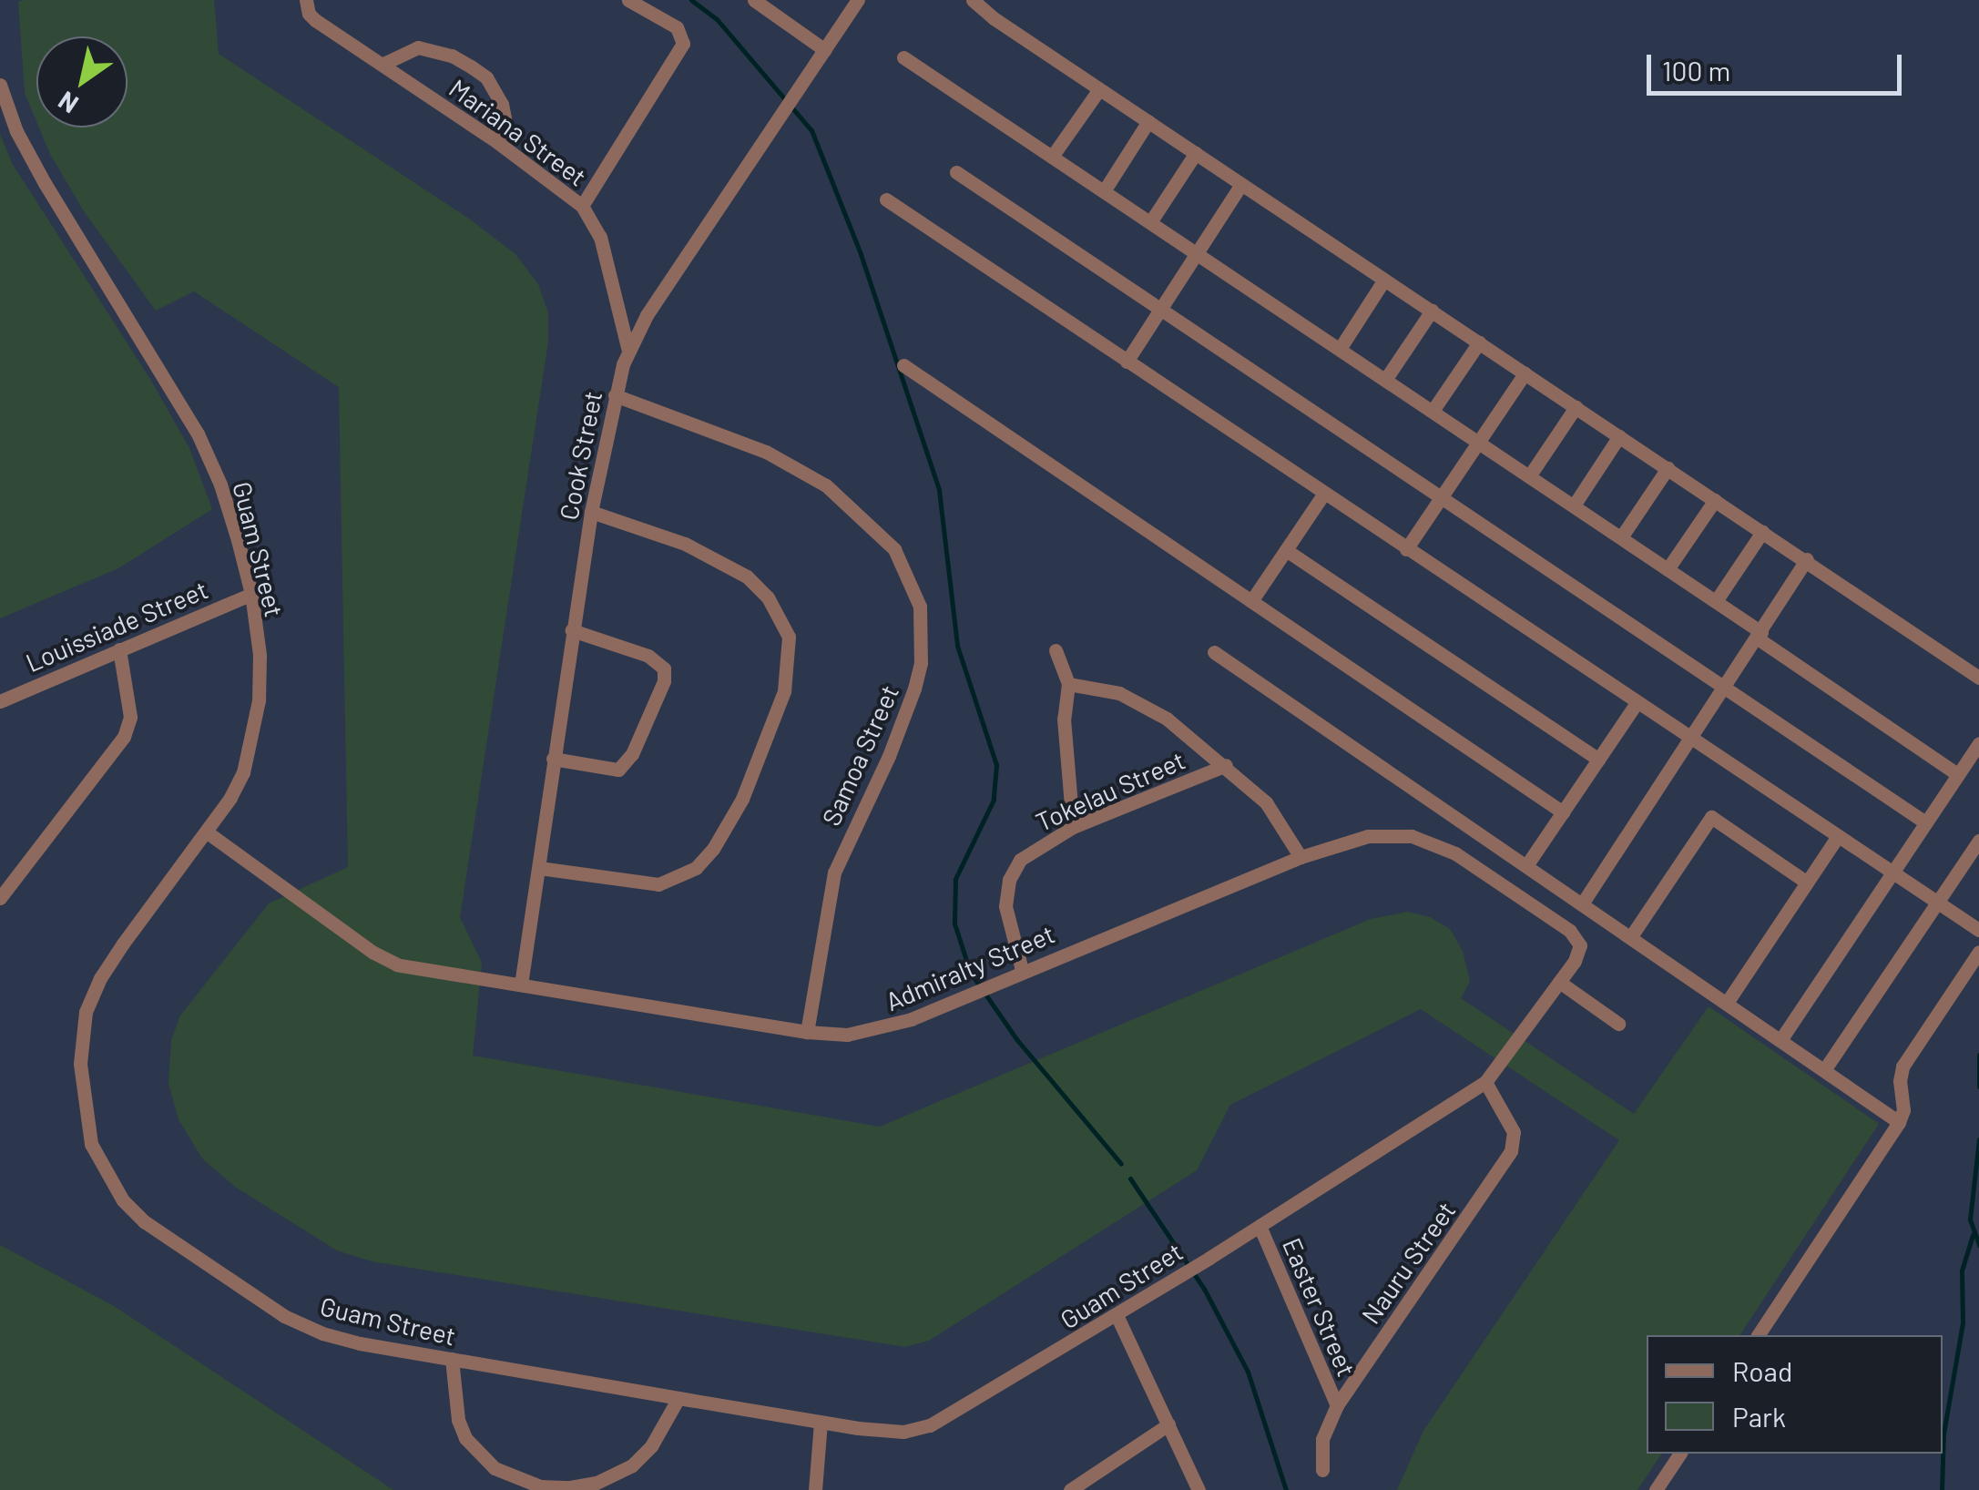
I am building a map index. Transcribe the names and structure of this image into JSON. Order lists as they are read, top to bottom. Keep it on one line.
{"streets":{"street":["Mariana Street","Cook Street","Guam Street","Louissiade Street","Samoa Street","Tokelau Street","Admiralty Street","Nauru Street","Easter Street"]},"crossings":[["Mariana Street","Cook Street"],["Cook Street","Samoa Street"],["Cook Street","Admiralty Street"],["Guam Street","Louissiade Street"],["Guam Street","Admiralty Street"],["Guam Street","Nauru Street"],["Guam Street","Easter Street"],["Samoa Street","Admiralty Street"],["Tokelau Street","Admiralty Street"],["Nauru Street","Easter Street"]],"legend":["Road","Park"],"scale_bar":"100 m","north":"bottom left"}
